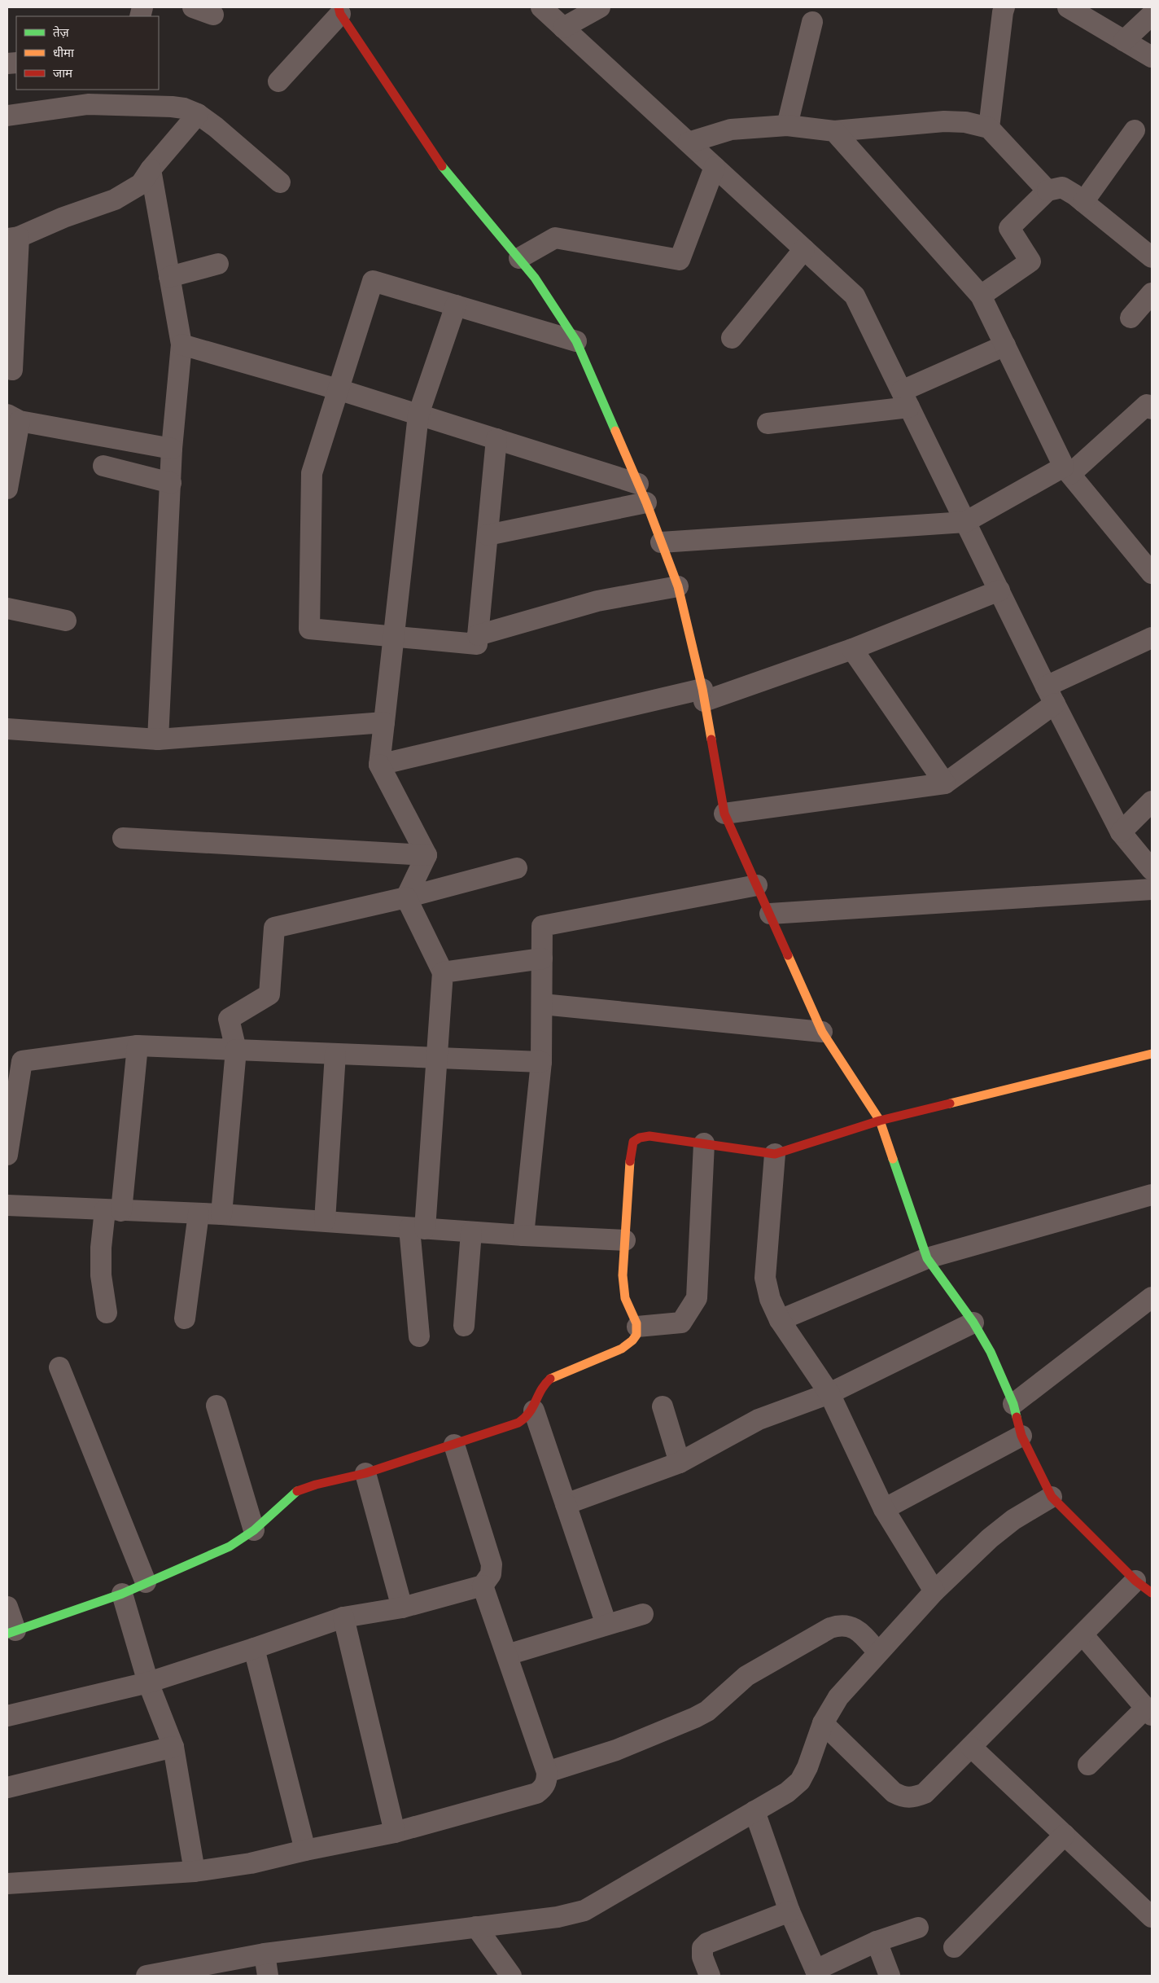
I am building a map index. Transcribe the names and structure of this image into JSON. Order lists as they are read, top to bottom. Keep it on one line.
{"legend":["तेज़","धीमा","जाम"]}
